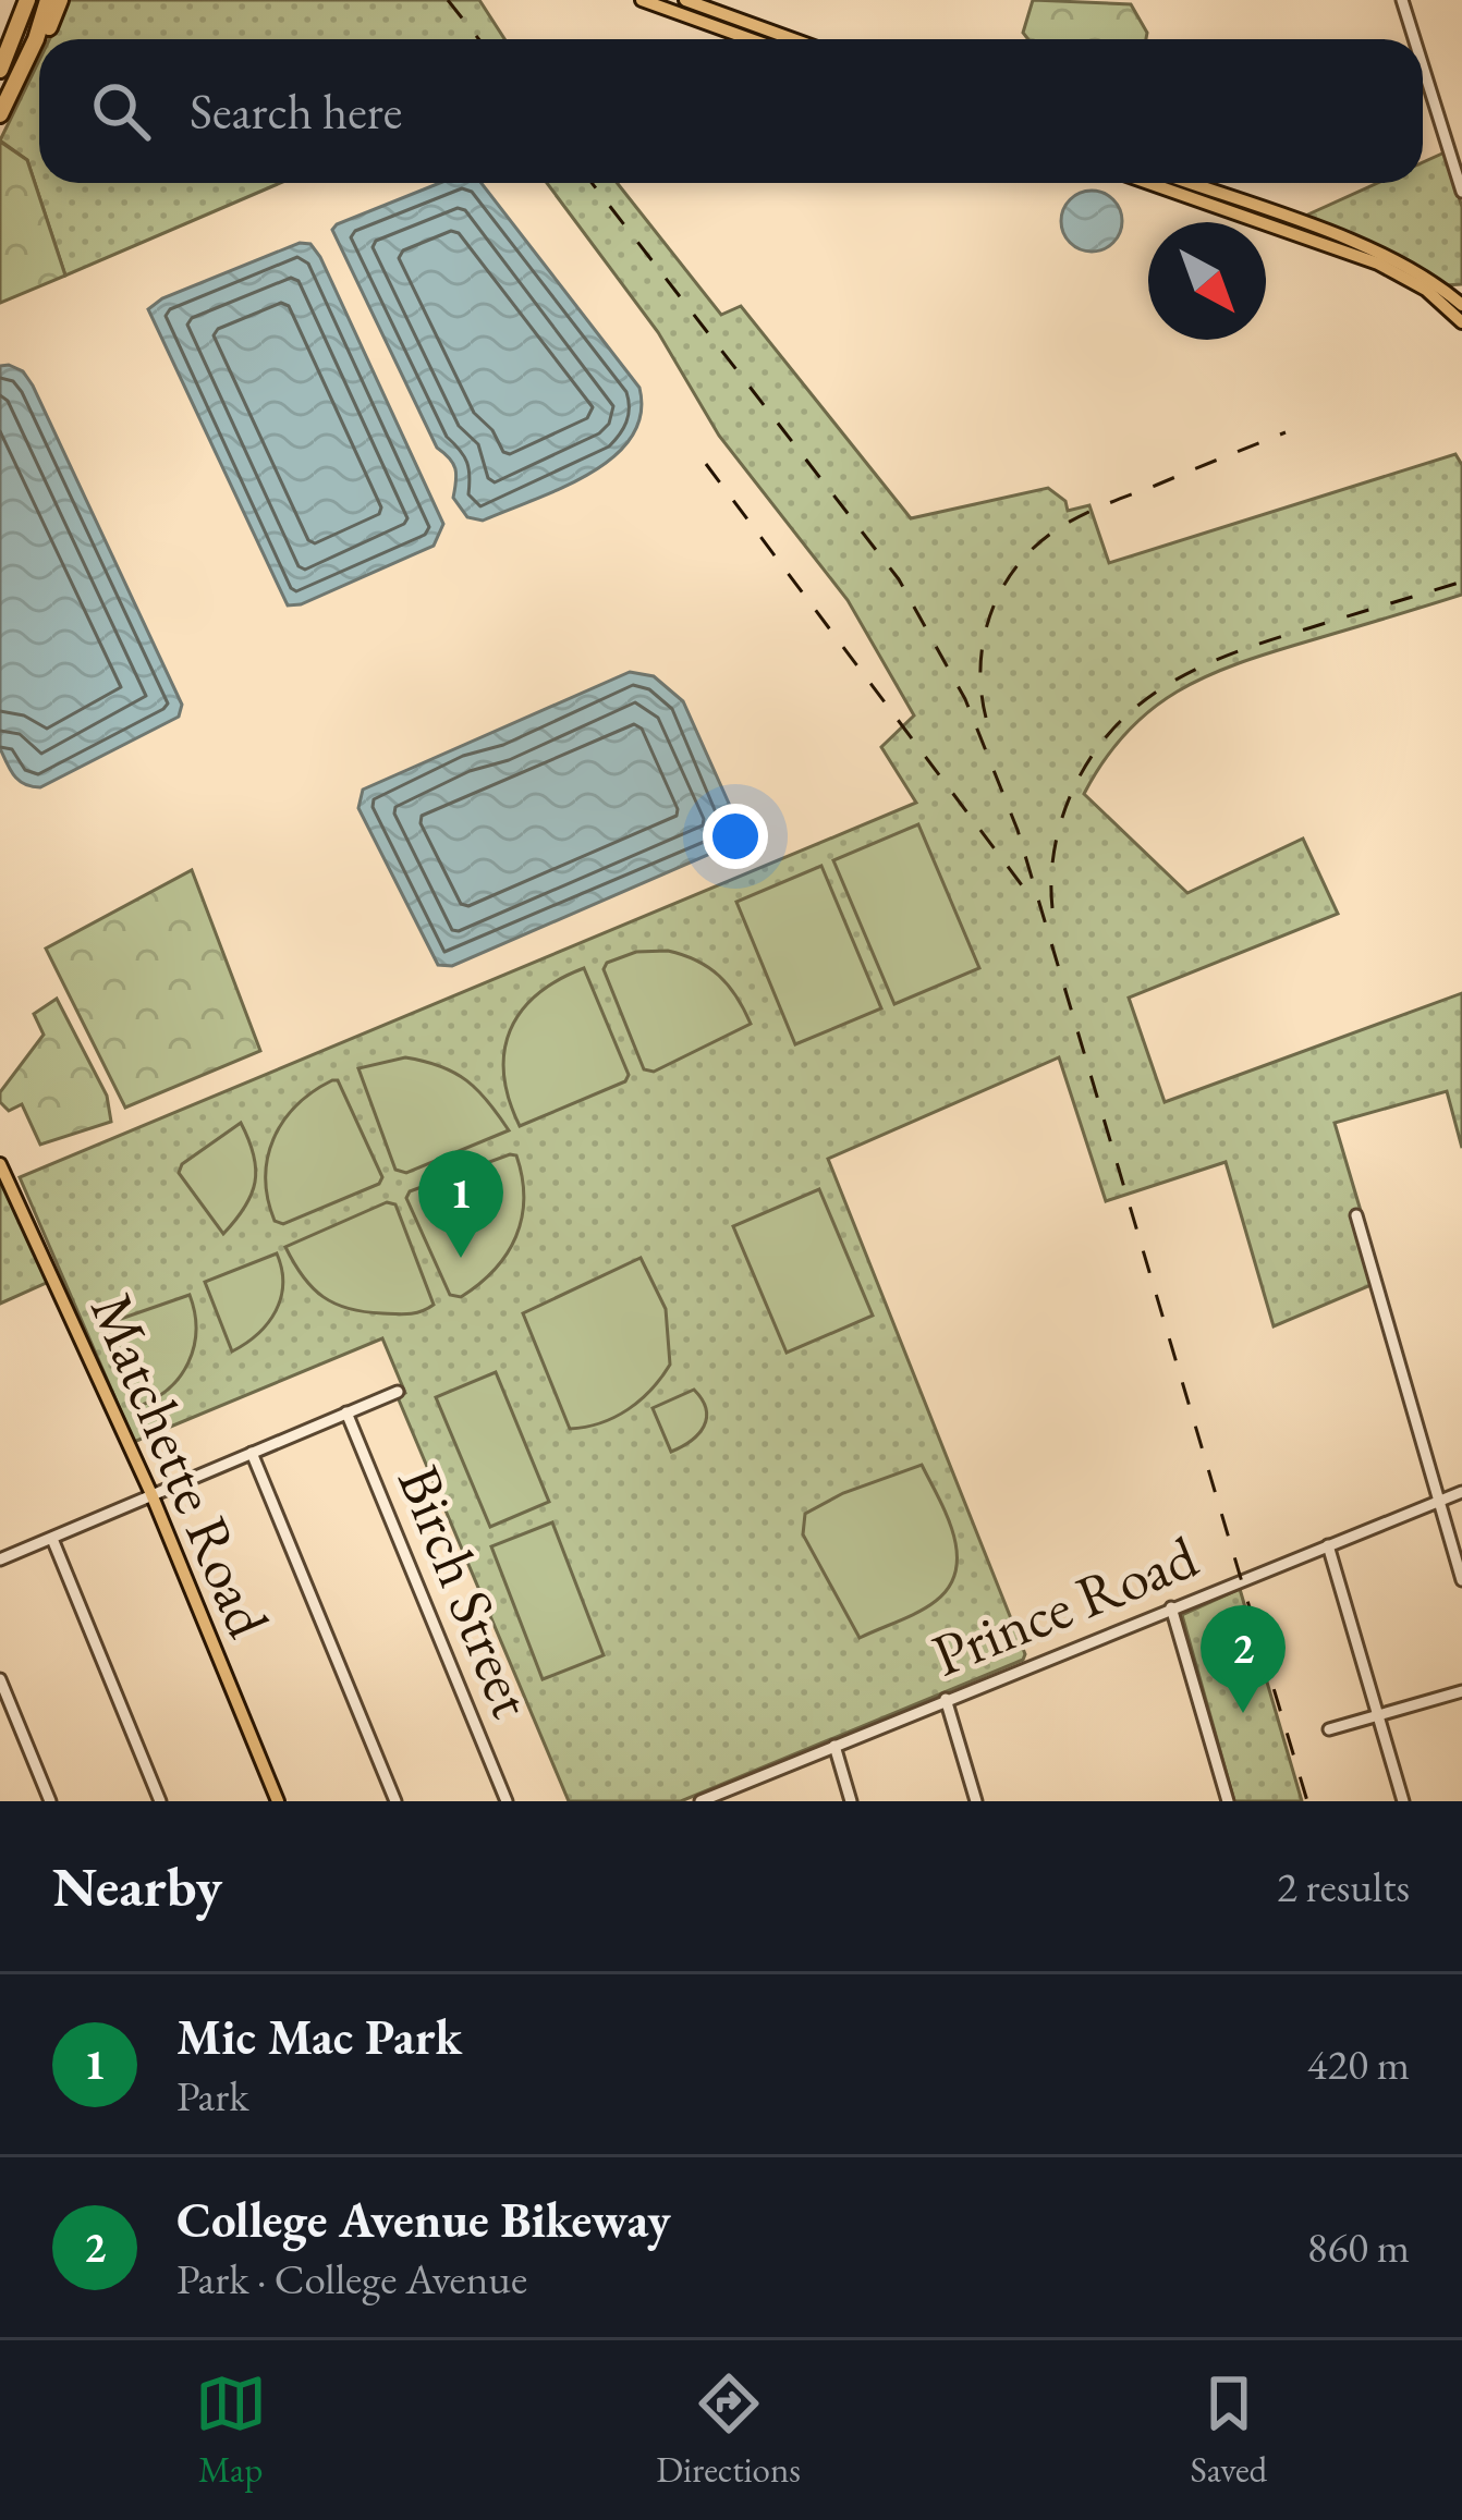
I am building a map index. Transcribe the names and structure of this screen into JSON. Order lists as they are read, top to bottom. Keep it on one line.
{"streets":{"main road":["Matchette Road"],"street":["Birch Street","Prince Road"]},"north":"bottom right","page":{"search":"Search here","pins":["1","2"],"heading":["Nearby","2 results"],"list":[{"mark":"1","name":"Mic Mac Park","note":"Park","value":"420 m"},{"mark":"2","name":"College Avenue Bikeway","note":"Park · College Avenue","value":"860 m"}],"nav":["Map","Directions","Saved"]}}
